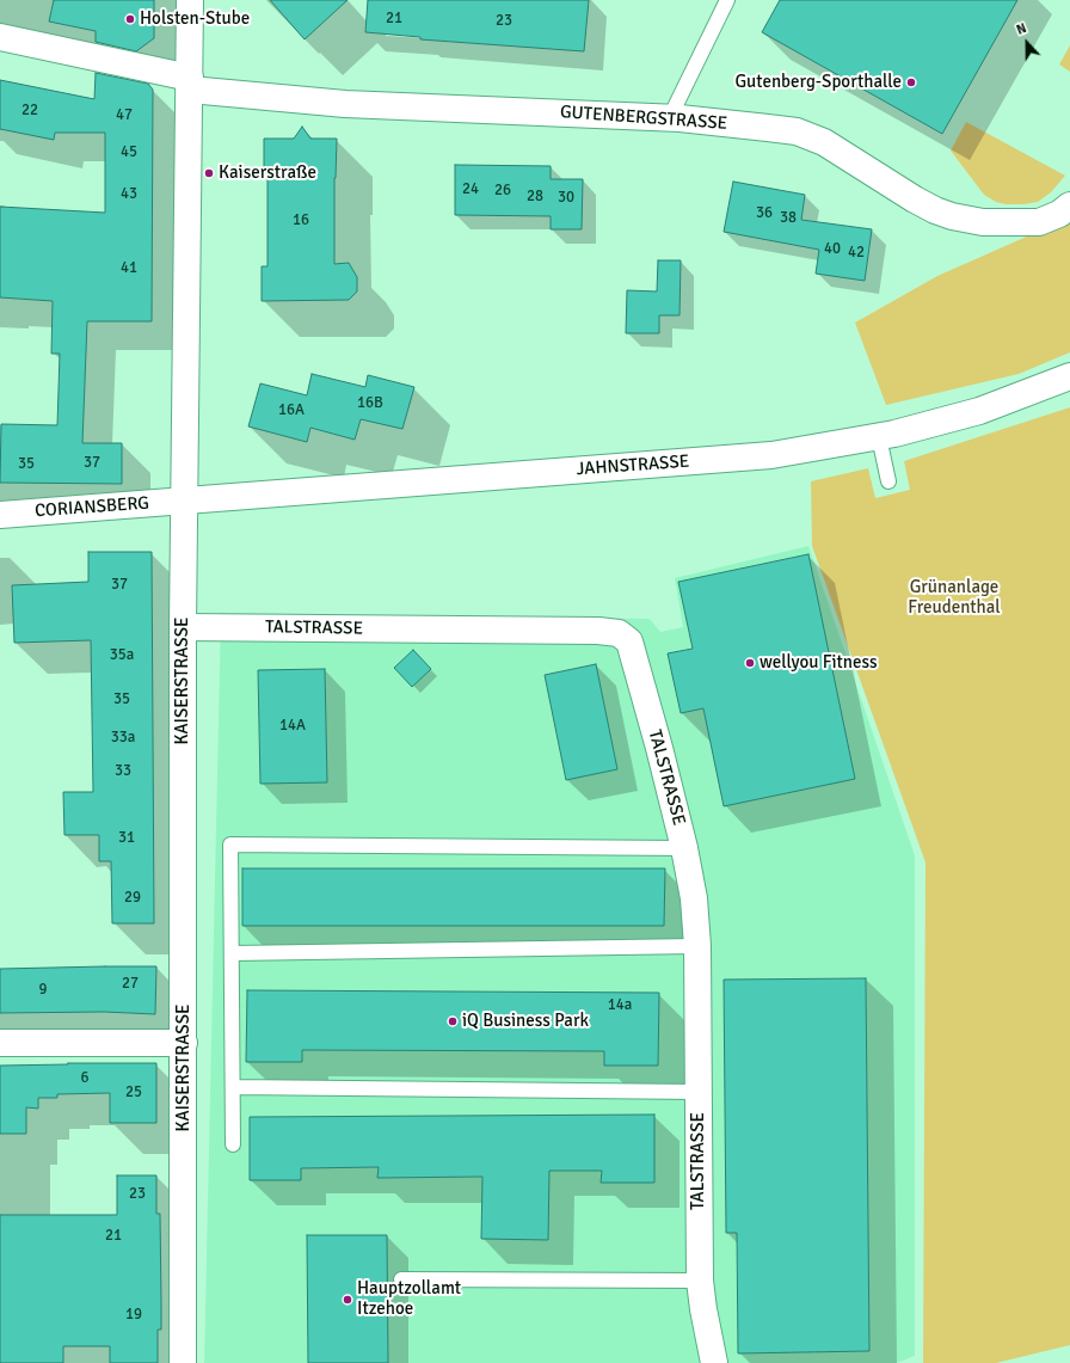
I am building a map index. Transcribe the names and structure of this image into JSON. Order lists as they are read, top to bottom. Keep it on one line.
{"streets":{"street":["GUTENBERGSTRASSE","JAHNSTRASSE","CORIANSBERG","TALSTRASSE","KAISERSTRASSE"]},"crossings":[["GUTENBERGSTRASSE","KAISERSTRASSE"],["JAHNSTRASSE","CORIANSBERG"],["JAHNSTRASSE","KAISERSTRASSE"],["CORIANSBERG","KAISERSTRASSE"],["TALSTRASSE","KAISERSTRASSE"]],"parks":["Grünanlage Freudenthal"],"places":["Holsten-Stube","Gutenberg-Sporthalle","Kaiserstraße","wellyou Fitness","iQ Business Park","Hauptzollamt Itzehoe"],"house_numbers":["21","23","22","47","45","24","26","43","28","30","36","38","16","40","42","41","16B","16A","37","35","37","35a","35","14A","33a","33","31","29","27","9","14a","6","25","23","21","19"],"north":"top"}
